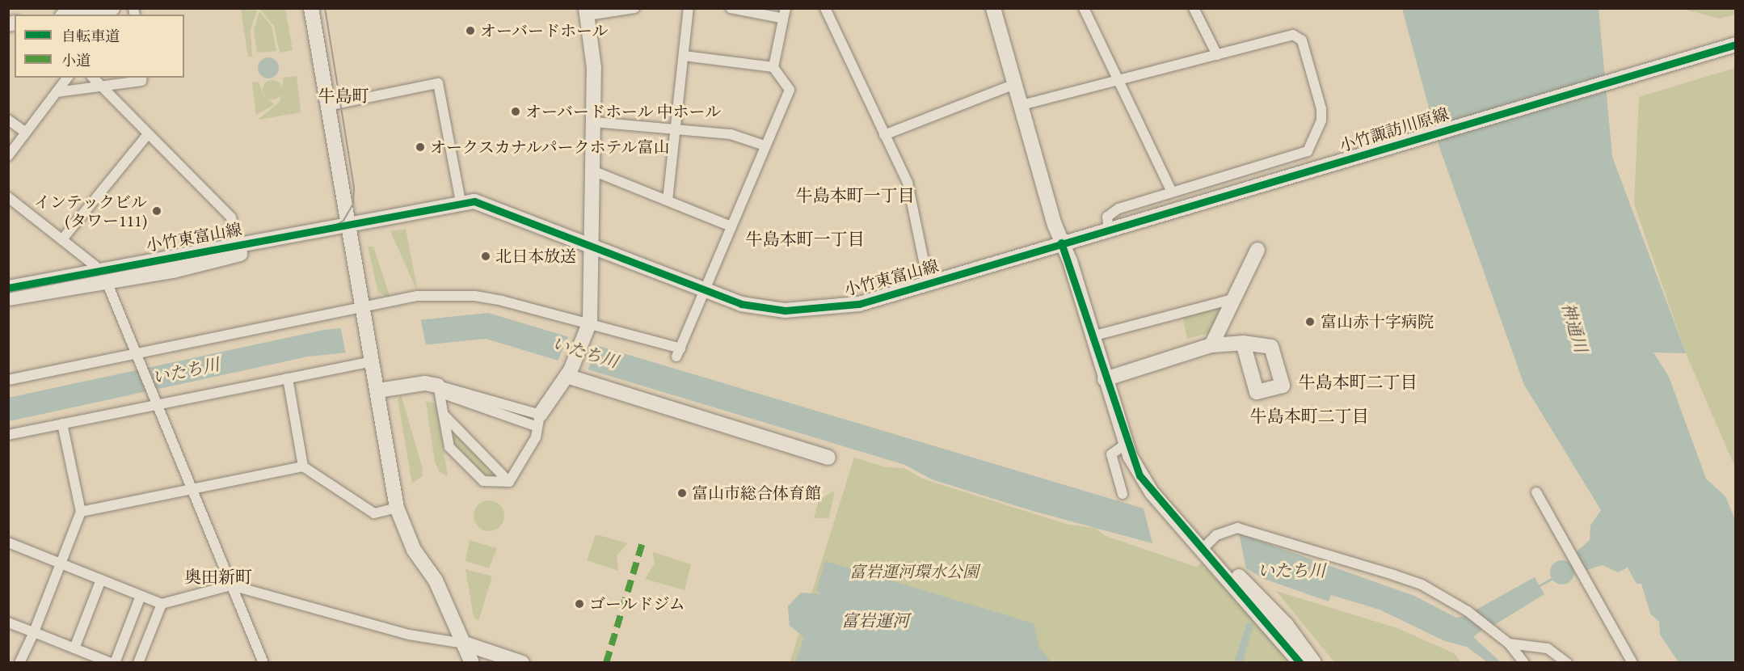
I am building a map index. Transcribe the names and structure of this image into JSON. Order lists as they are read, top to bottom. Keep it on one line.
{"streets":{"street":["小竹諏訪川原線","小竹東富山線"]},"crossings":[["小竹諏訪川原線","小竹東富山線"]],"districts":["牛島町","牛島本町一丁目","牛島本町一丁目","牛島本町二丁目","牛島本町二丁目","奥田新町"],"water":["神通川","いたち川","富岩運河"],"parks":["富岩運河環水公園"],"places":["オーバードホール","オーバードホール 中ホール","オークスカナルパークホテル富山","インテックビル (タワー111)","北日本放送","富山赤十字病院","富山市総合体育館","ゴールドジム"],"legend":["自転車道","小道"]}
